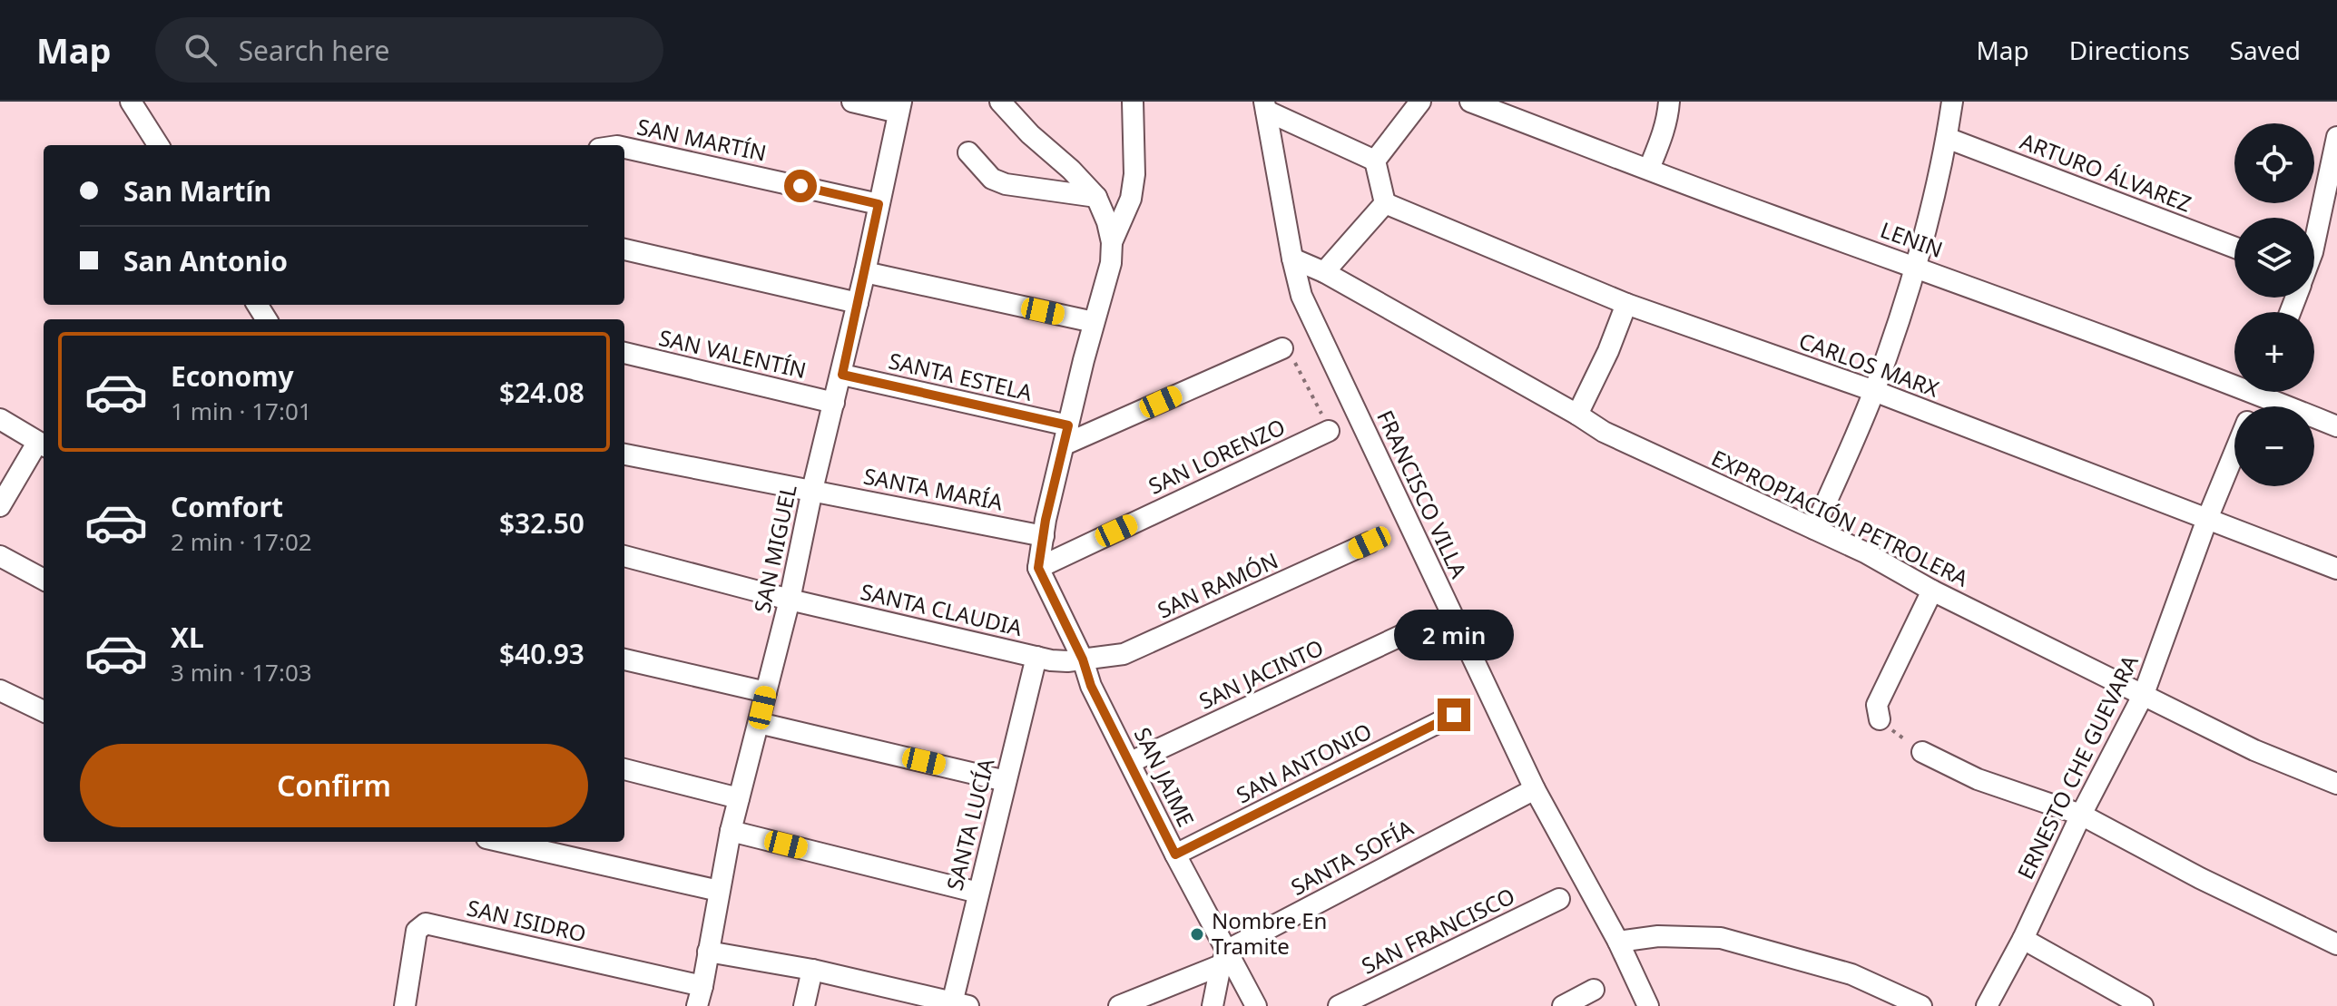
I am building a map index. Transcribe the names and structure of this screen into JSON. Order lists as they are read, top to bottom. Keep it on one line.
{"streets":{"street":["SAN MARTÍN","ARTURO ÁLVAREZ","LENIN","SAN VALENTÍN","CARLOS MARX","SANTA ESTELA","SAN LORENZO","SANTA MARÍA","FRANCISCO VILLA","EXPROPIACIÓN PETROLERA","SAN MIGUEL","SAN RAMÓN","SANTA CLAUDIA","SAN JACINTO","SAN ANTONIO","ERNESTO CHE GUEVARA","SAN JAIME","SANTA LUCÍA","SANTA SOFÍA","SAN ISIDRO","SAN FRANCISCO"]},"crossings":[["SAN MARTÍN","SAN MIGUEL"],["SAN VALENTÍN","SAN MIGUEL"],["CARLOS MARX","ERNESTO CHE GUEVARA"],["SANTA ESTELA","SAN MIGUEL"],["SAN LORENZO","SAN JAIME"],["SANTA MARÍA","SAN MIGUEL"],["FRANCISCO VILLA","EXPROPIACIÓN PETROLERA"],["FRANCISCO VILLA","SANTA SOFÍA"],["EXPROPIACIÓN PETROLERA","ERNESTO CHE GUEVARA"],["SAN MIGUEL","SANTA CLAUDIA"],["SAN MIGUEL","SAN ISIDRO"],["SAN RAMÓN","SANTA CLAUDIA"],["SAN RAMÓN","SAN JAIME"],["SANTA CLAUDIA","SAN JAIME"],["SANTA CLAUDIA","SANTA LUCÍA"],["SAN JACINTO","SAN JAIME"],["SAN ANTONIO","SAN JAIME"],["SAN JAIME","SANTA SOFÍA"]],"places":["Nombre En Tramite"],"page":{"header":"Map","search":"Search here","nav":["Map","Directions","Saved"],"map_buttons":["+","−"],"banner":["San Martín","San Antonio"],"list":[{"name":"Economy","note":"1 min · 17:01","value":"$24.08"},{"name":"Comfort","note":"2 min · 17:02","value":"$32.50"},{"name":"XL","note":"3 min · 17:03","value":"$40.93"}],"bubble":"2 min","buttons":"Confirm"}}
